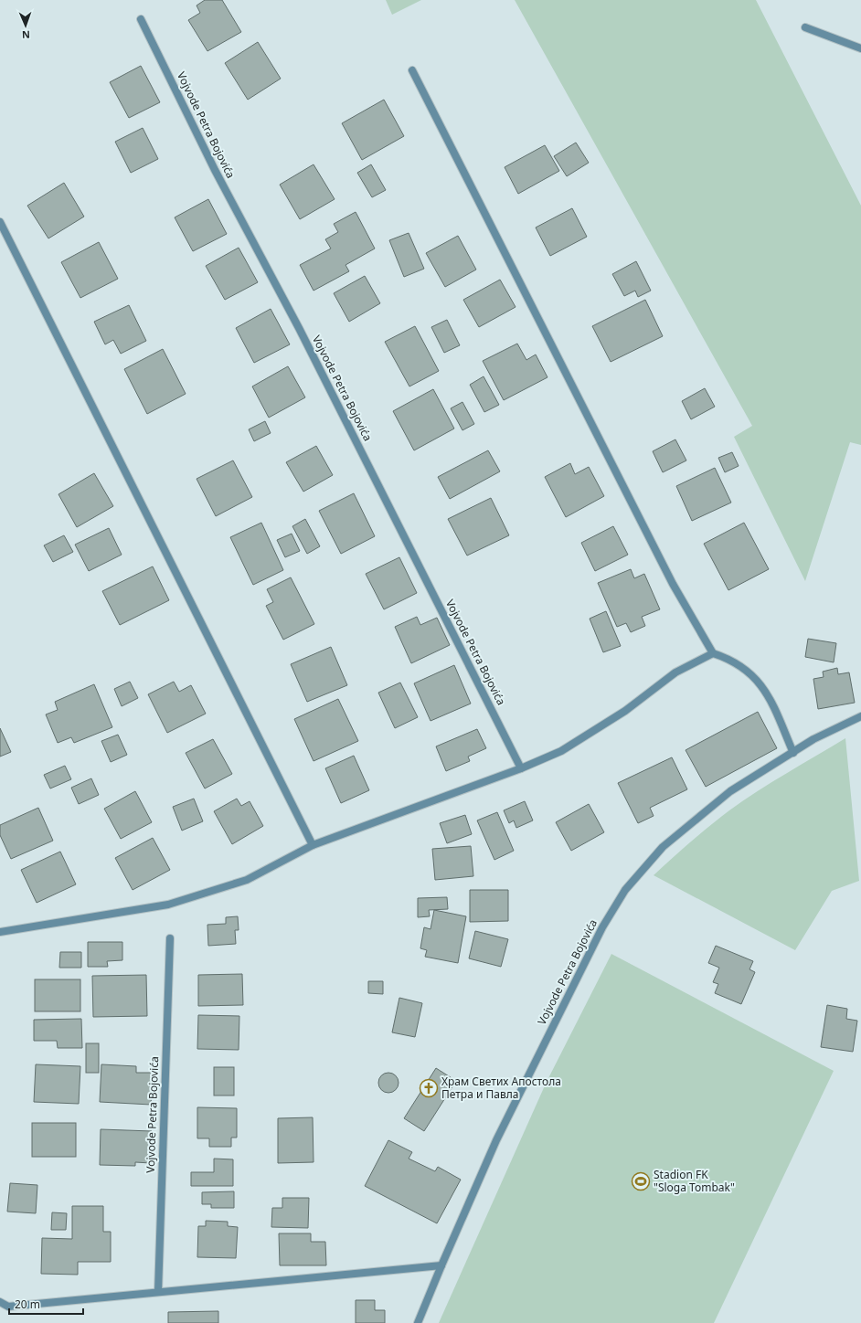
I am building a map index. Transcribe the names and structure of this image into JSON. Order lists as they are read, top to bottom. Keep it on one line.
{"streets":{"street":["Vojvode Petra Bojovića"]},"places":{"church":["Храм Светих Апостола Петра и Павла"],"sports":["Stadion FK \"Sloga Tombak\""]},"scale_bar":"20 m","north":"bottom"}
